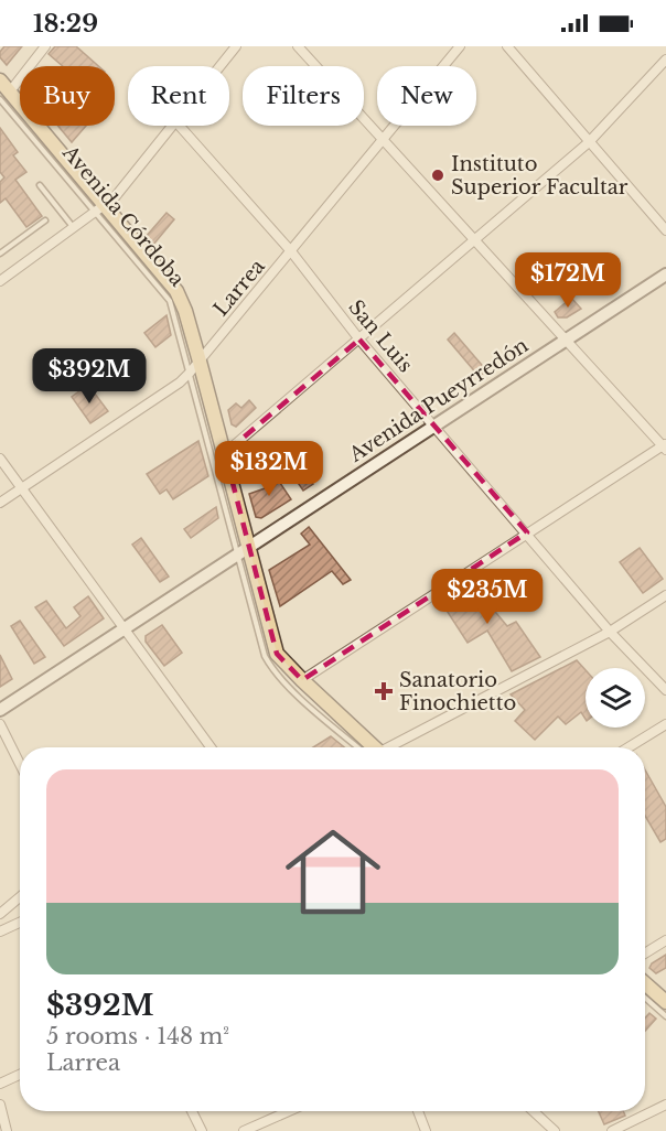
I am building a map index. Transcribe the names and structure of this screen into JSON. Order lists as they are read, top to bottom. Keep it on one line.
{"streets":{"main road":["Avenida Córdoba","Avenida Pueyrredón"],"street":["Larrea","San Luis"]},"crossings":[["Avenida Córdoba","Larrea"],["Avenida Córdoba","Avenida Pueyrredón"],["Larrea","San Luis"],["San Luis","Avenida Pueyrredón"]],"places":{"other":["Instituto Superior Facultar"],"health":["Sanatorio Finochietto"]},"page":{"status":"18:29","chip":["Buy","Rent","Filters","New"],"price":["$172M","$392M","$132M","$235M"],"list":[{"name":"$392M","note":"5 rooms · 148 m² · Larrea"}]}}
